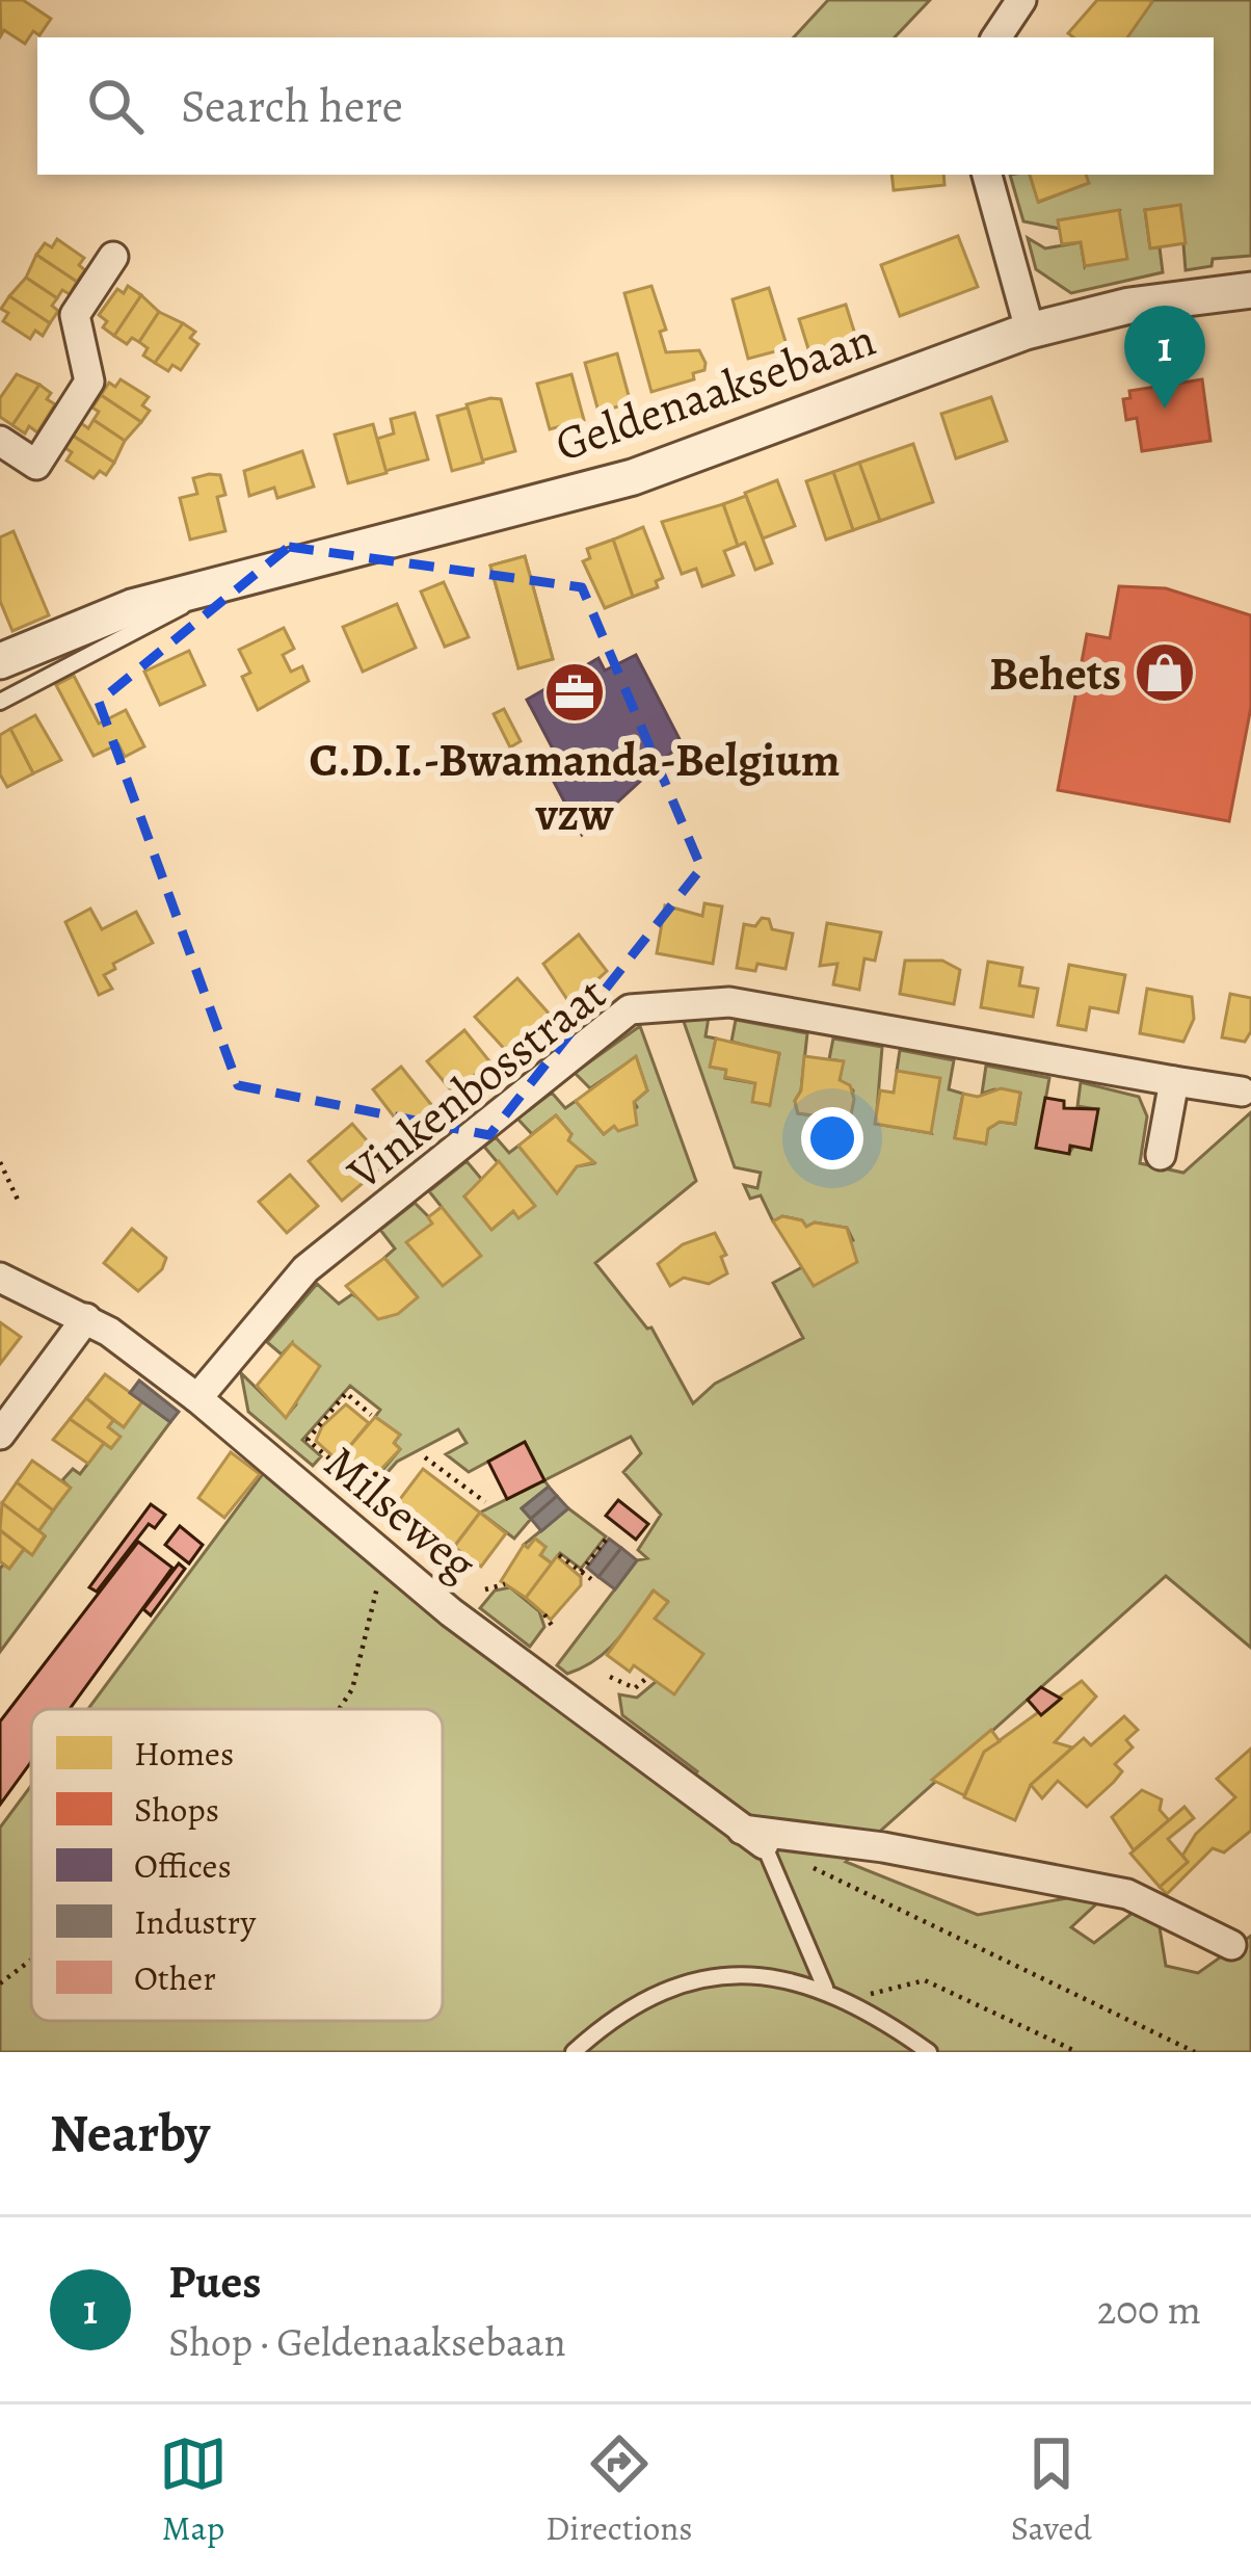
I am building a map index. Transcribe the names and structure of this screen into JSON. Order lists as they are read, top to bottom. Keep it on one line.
{"streets":{"street":["Geldenaaksebaan","Vinkenbosstraat","Milseweg"]},"crossings":[["Vinkenbosstraat","Milseweg"]],"places":{"shop":["Behets"],"office":["C.D.I.-Bwamanda-Belgium vzw"]},"legend":["Homes","Shops","Offices","Industry","Other"],"page":{"search":"Search here","pins":"1","heading":"Nearby","list":[{"mark":"1","name":"Pues","note":"Shop · Geldenaaksebaan","value":"200 m"}],"nav":["Map","Directions","Saved"]}}
